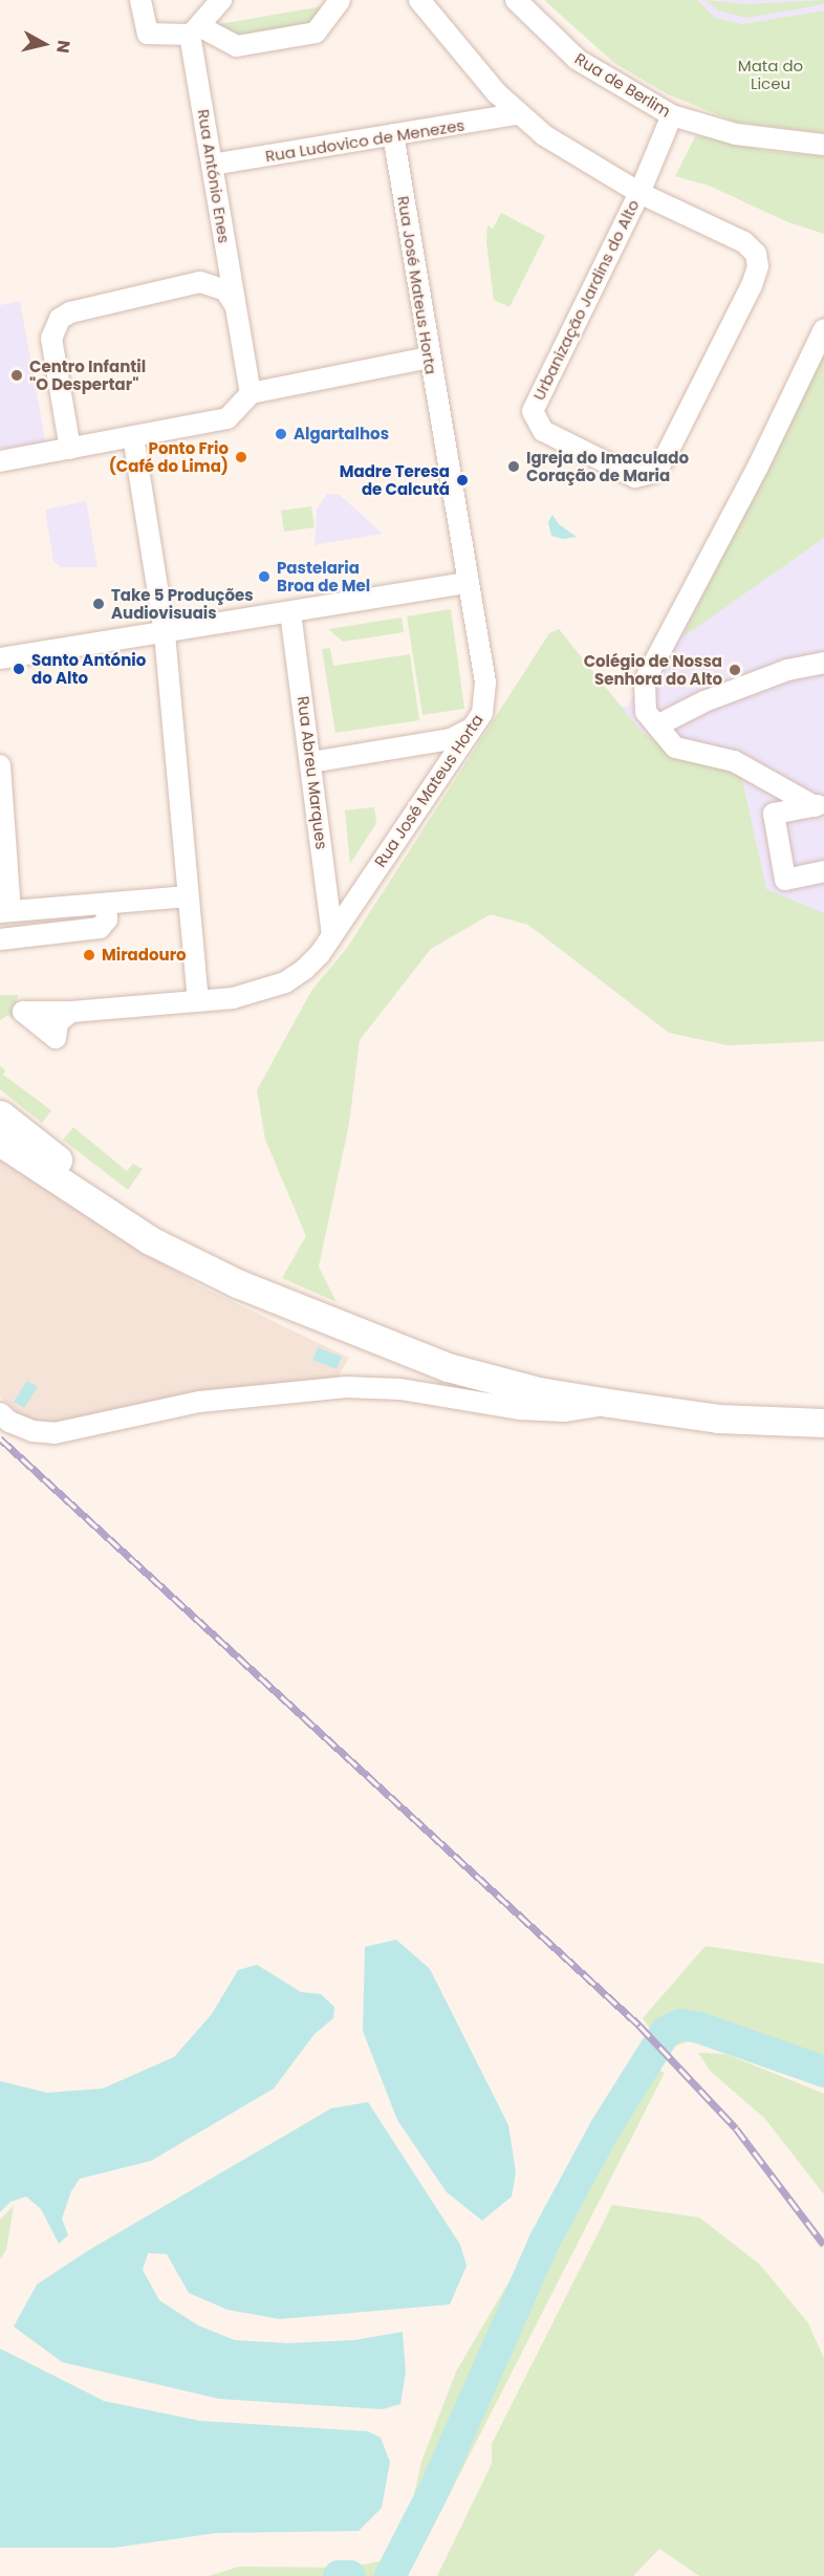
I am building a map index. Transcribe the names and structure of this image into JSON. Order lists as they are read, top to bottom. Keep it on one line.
{"streets":{"street":["Rua de Berlim","Rua Ludovico de Menezes","Rua António Enes","Rua José Mateus Horta","Urbanização Jardins do Alto","Rua Abreu Marques"]},"crossings":[["Rua de Berlim","Urbanização Jardins do Alto"],["Rua Ludovico de Menezes","Rua António Enes"],["Rua Ludovico de Menezes","Rua José Mateus Horta"],["Rua José Mateus Horta","Rua Abreu Marques"]],"parks":["Mata do Liceu"],"places":["Centro Infantil \"O Despertar\"","Algartalhos","Ponto Frio (Café do Lima)","Igreja do Imaculado Coração de Maria","Madre Teresa de Calcutá","Pastelaria Broa de Mel","Take 5 Produções Audiovisuais","Santo António do Alto","Colégio de Nossa Senhora do Alto","Miradouro"],"north":"right"}
